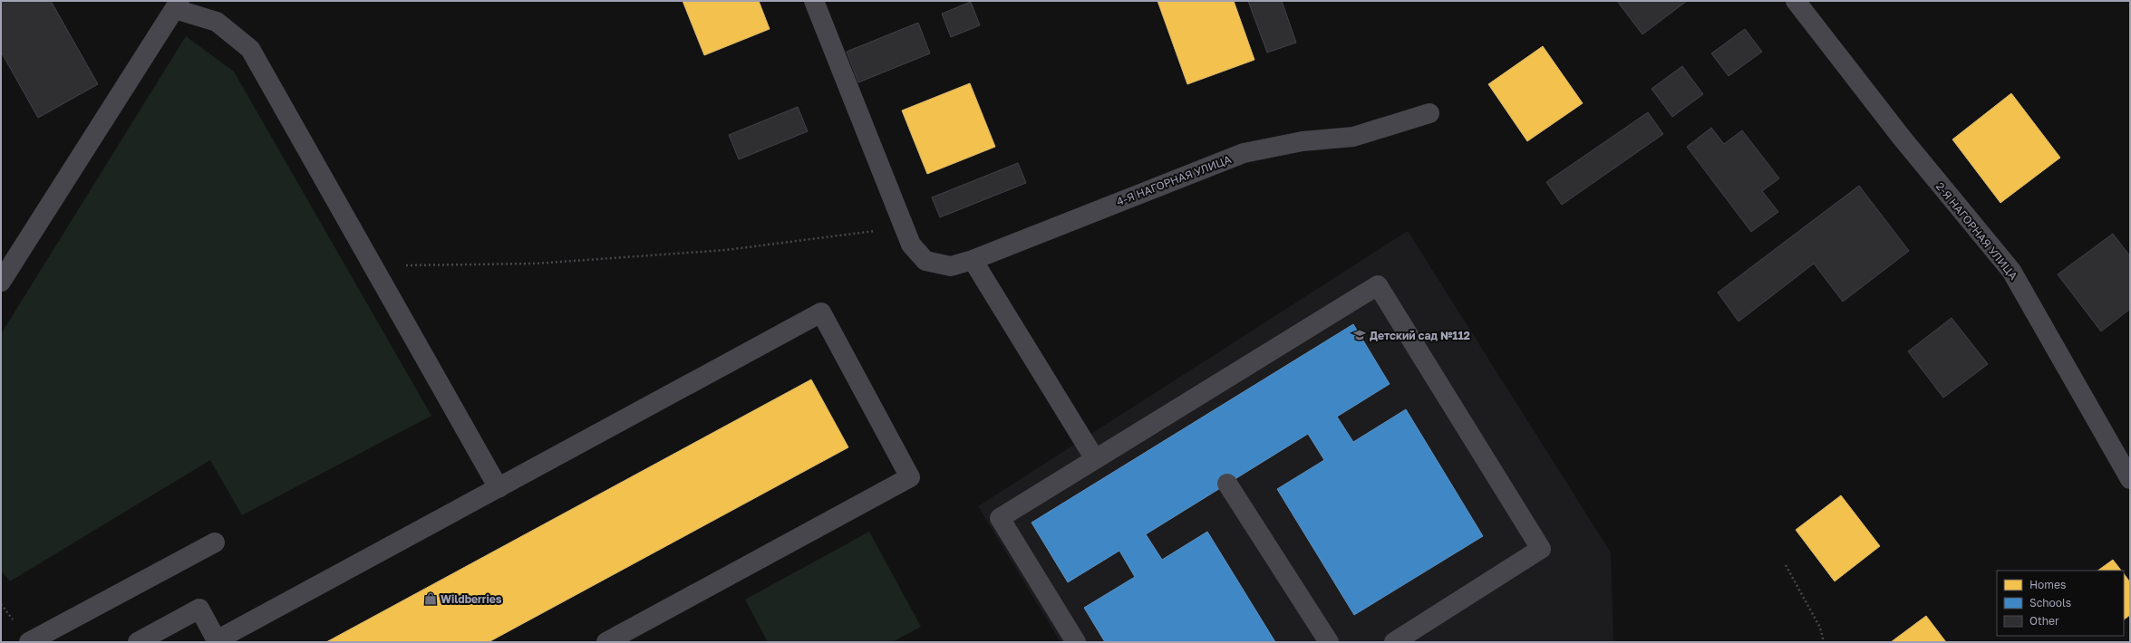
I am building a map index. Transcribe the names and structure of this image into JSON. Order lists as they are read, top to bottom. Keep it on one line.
{"streets":{"street":["4-Я НАГОРНАЯ УЛИЦА","2-Я НАГОРНАЯ УЛИЦА"]},"places":{"school or university":["Детский сад №112"],"shop":["Wildberries"]},"legend":["Homes","Schools","Other"]}
